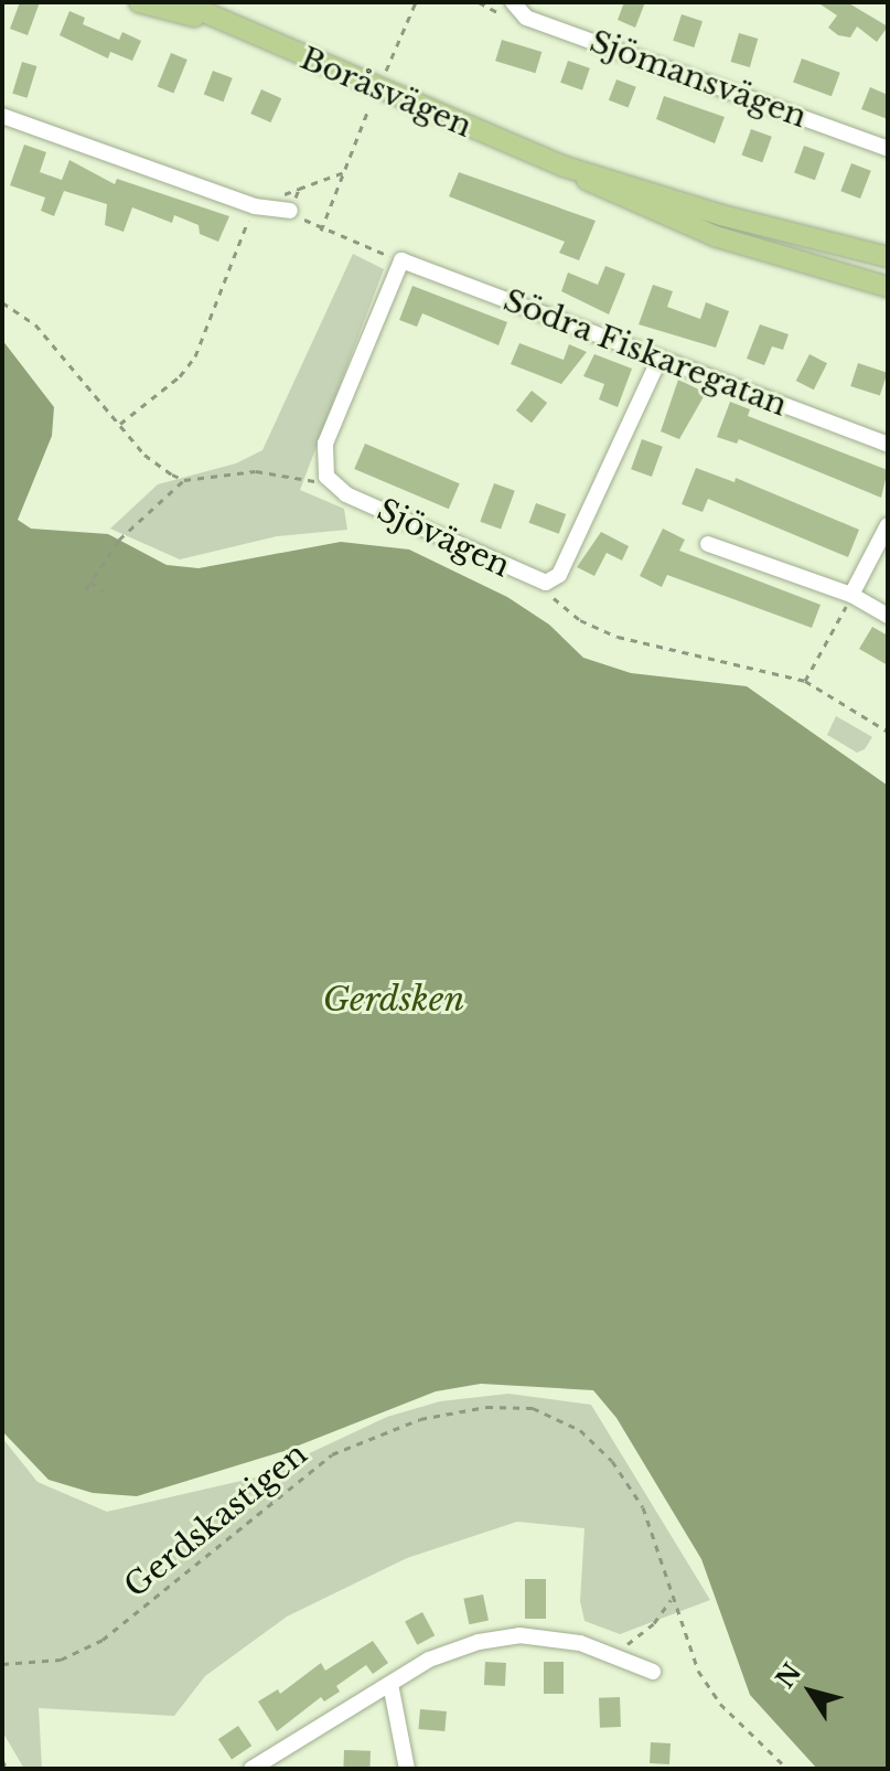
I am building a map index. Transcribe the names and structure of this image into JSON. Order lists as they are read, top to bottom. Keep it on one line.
{"streets":{"main road":["Boråsvägen"],"street":["Sjömansvägen","Södra Fiskaregatan","Sjövägen"],"path":["Gerdskastigen"]},"crossings":[["Södra Fiskaregatan","Sjövägen"]],"water":["Gerdsken"],"north":"top left"}
